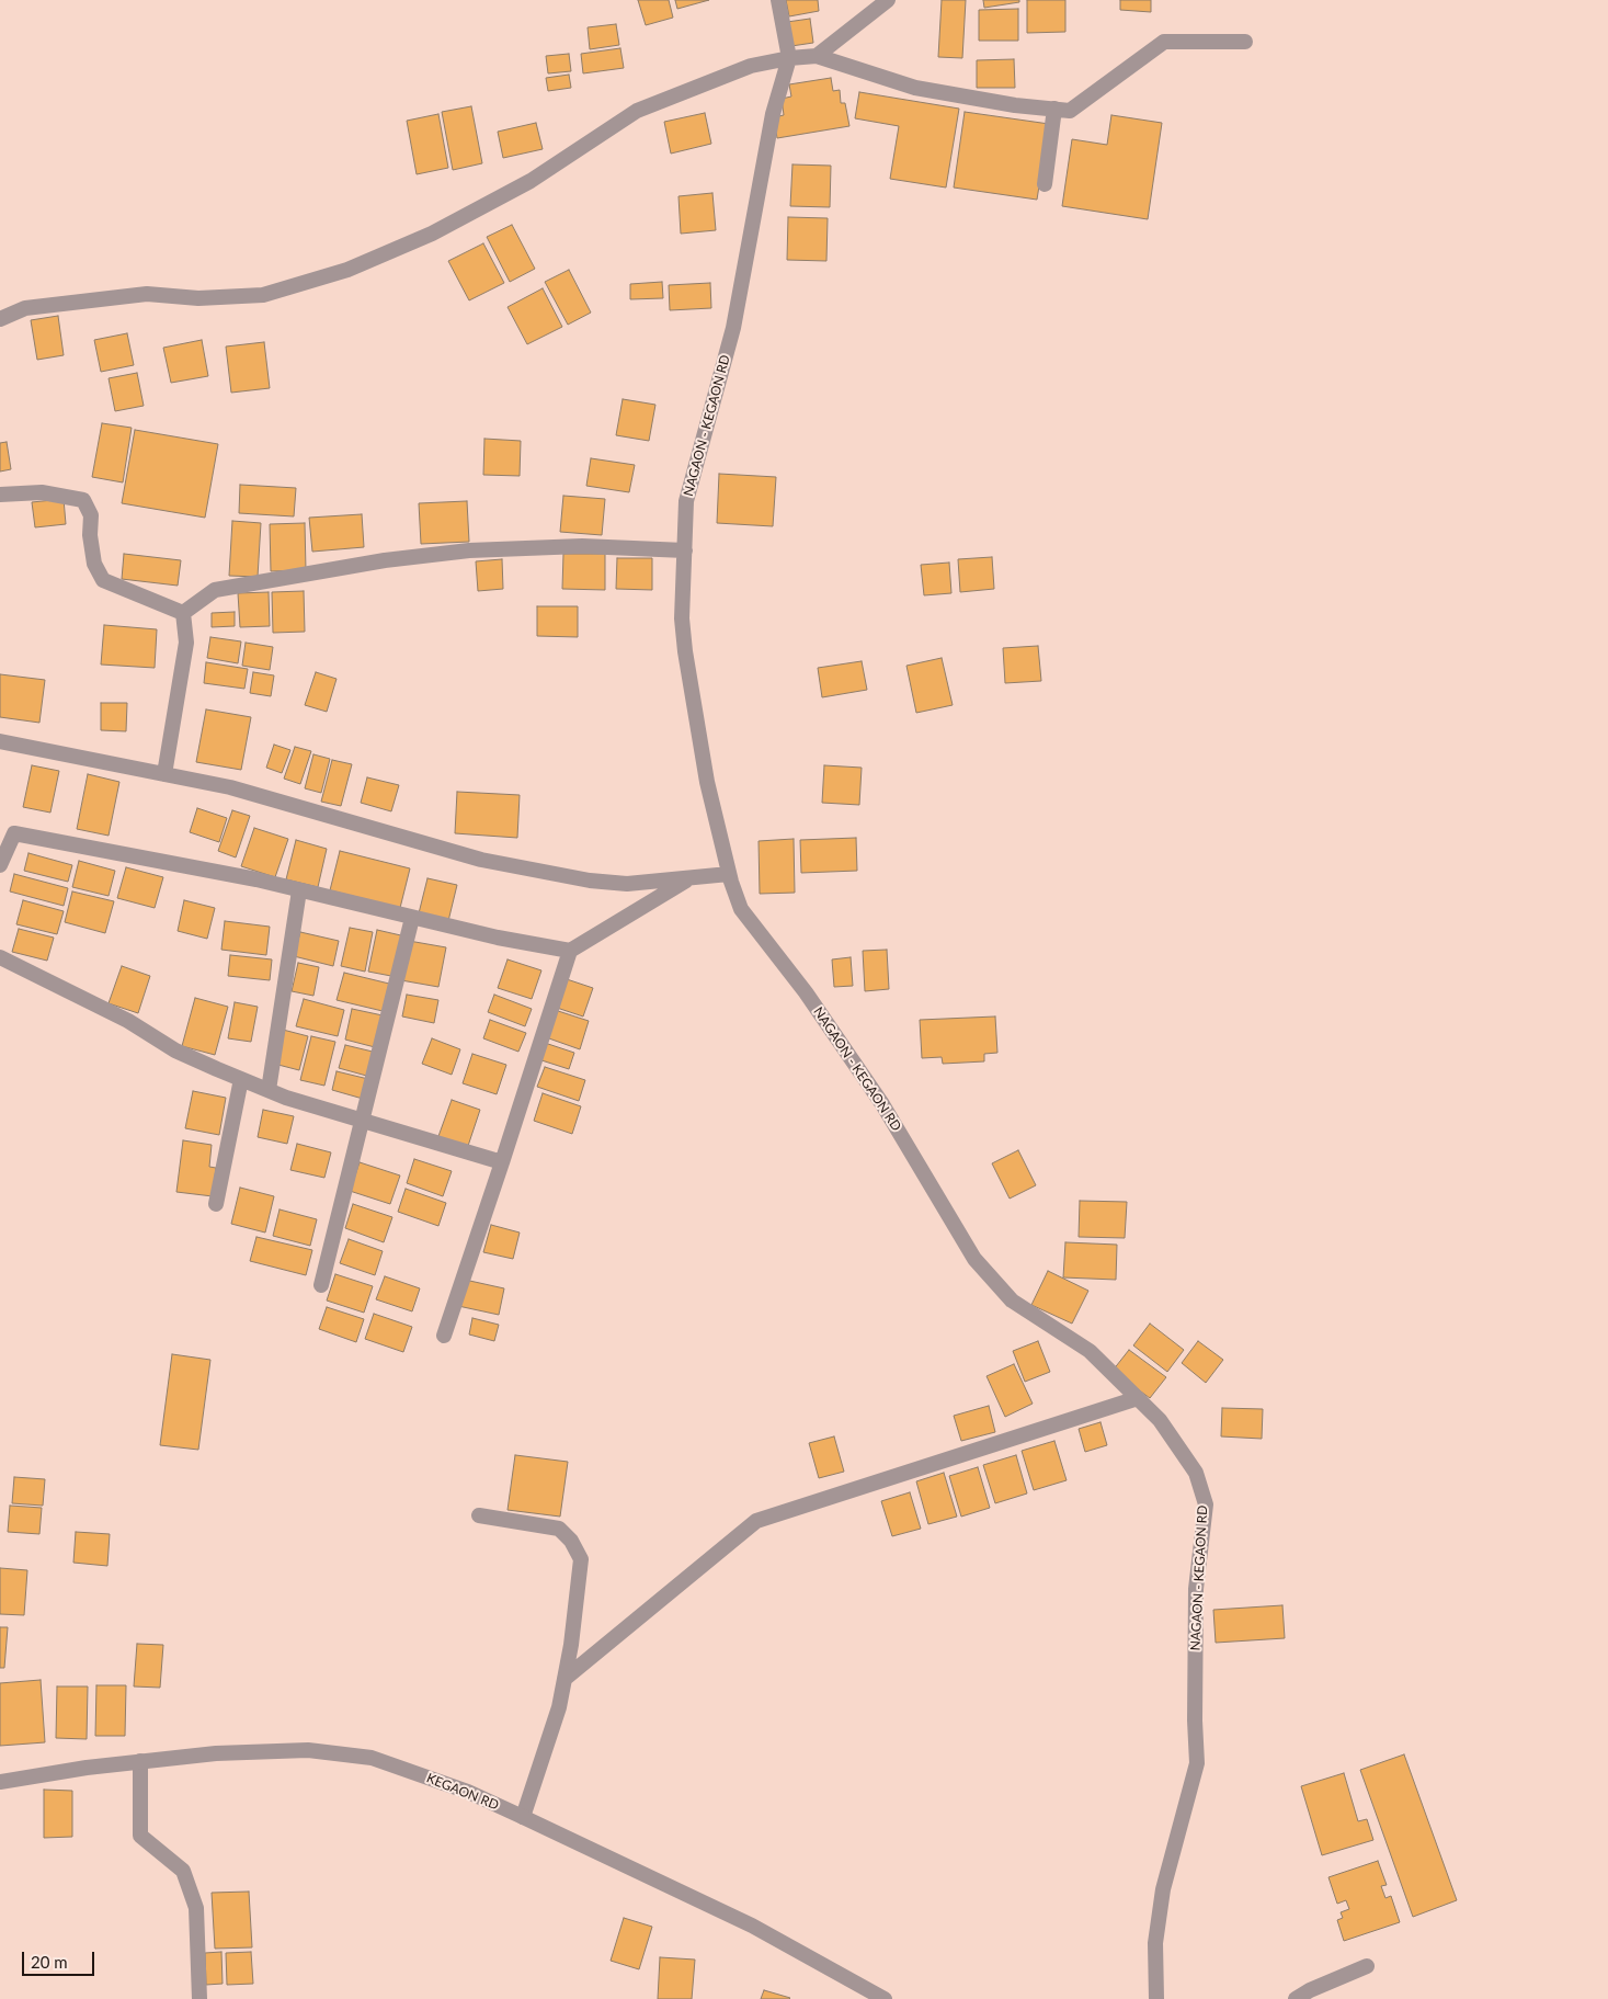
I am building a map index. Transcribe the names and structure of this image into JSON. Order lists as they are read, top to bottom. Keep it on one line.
{"streets":{"street":["NAGAON - KEGAON RD","KEGAON RD"]},"scale_bar":"20 m"}
